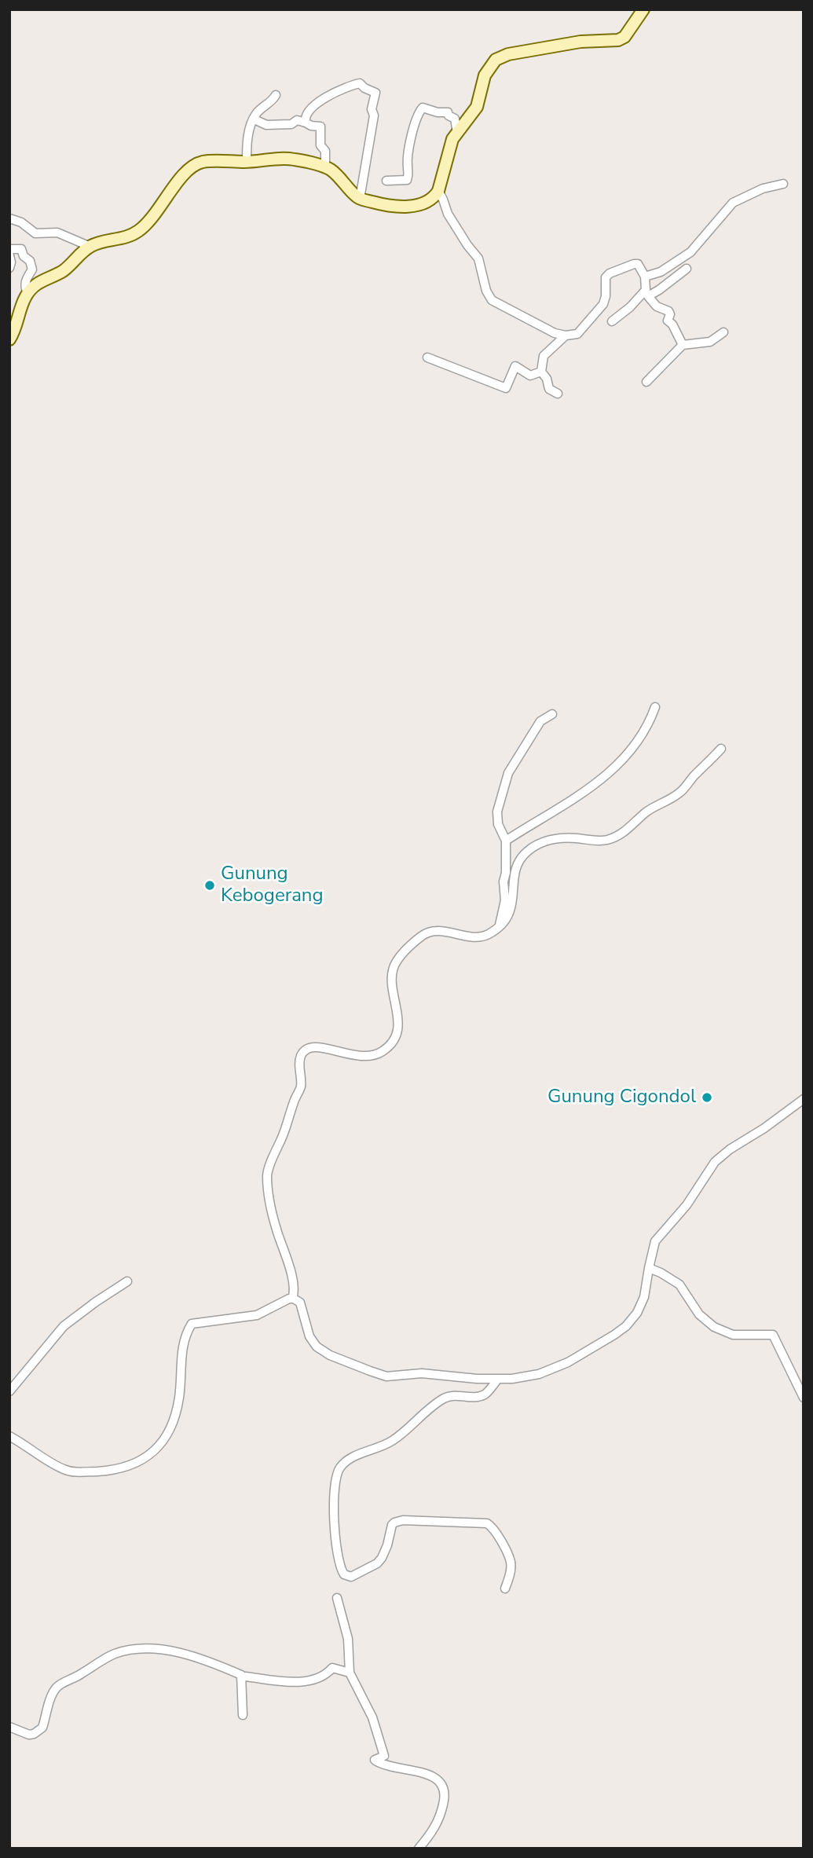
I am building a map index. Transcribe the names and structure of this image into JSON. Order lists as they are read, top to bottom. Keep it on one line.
{"places":["Gunung Kebogerang","Gunung Cigondol"]}
